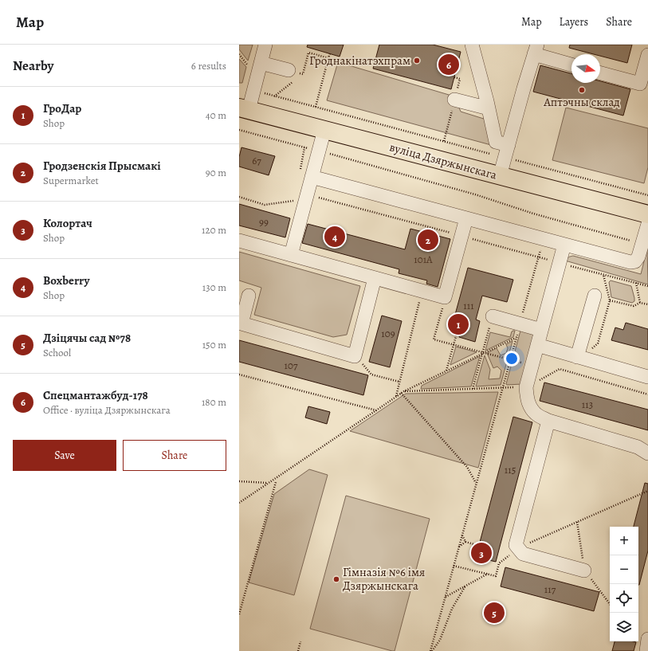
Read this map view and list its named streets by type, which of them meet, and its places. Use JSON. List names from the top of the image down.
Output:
{
  "streets": {
    "main road": ["вуліца Дзяржынскага"]
  },
  "places": ["Гроднакінатэхпрам", "Аптэчны склад", "Гімназія №6 імя Дзяржынскага"],
  "house_numbers": [
    "67",
    "99",
    "101А",
    "111",
    "109",
    "107",
    "113",
    "115",
    "117"
  ],
  "north": "right",
  "page": {
    "header": "Map",
    "nav": ["Map", "Layers", "Share"],
    "heading": ["Nearby", "6 results"],
    "pins": [
      "6",
      "4",
      "2",
      "1",
      "3",
      "5"
    ],
    "list": [
      {
        "mark": "1",
        "name": "ГроДар",
        "note": "Shop",
        "value": "40 m"
      },
      {
        "mark": "2",
        "name": "Гродзенскія Прысмакі",
        "note": "Supermarket",
        "value": "90 m"
      },
      {
        "mark": "3",
        "name": "Колортач",
        "note": "Shop",
        "value": "120 m"
      },
      {
        "mark": "4",
        "name": "Boxberry",
        "note": "Shop",
        "value": "130 m"
      },
      {
        "mark": "5",
        "name": "Дзіцячы сад №78",
        "note": "School",
        "value": "150 m"
      },
      {
        "mark": "6",
        "name": "Спецмантажбуд-178",
        "note": "Office · вуліца Дзяржынскага",
        "value": "180 m"
      }
    ],
    "buttons": ["Save", "Share"],
    "map_buttons": ["+", "−"]
  }
}
